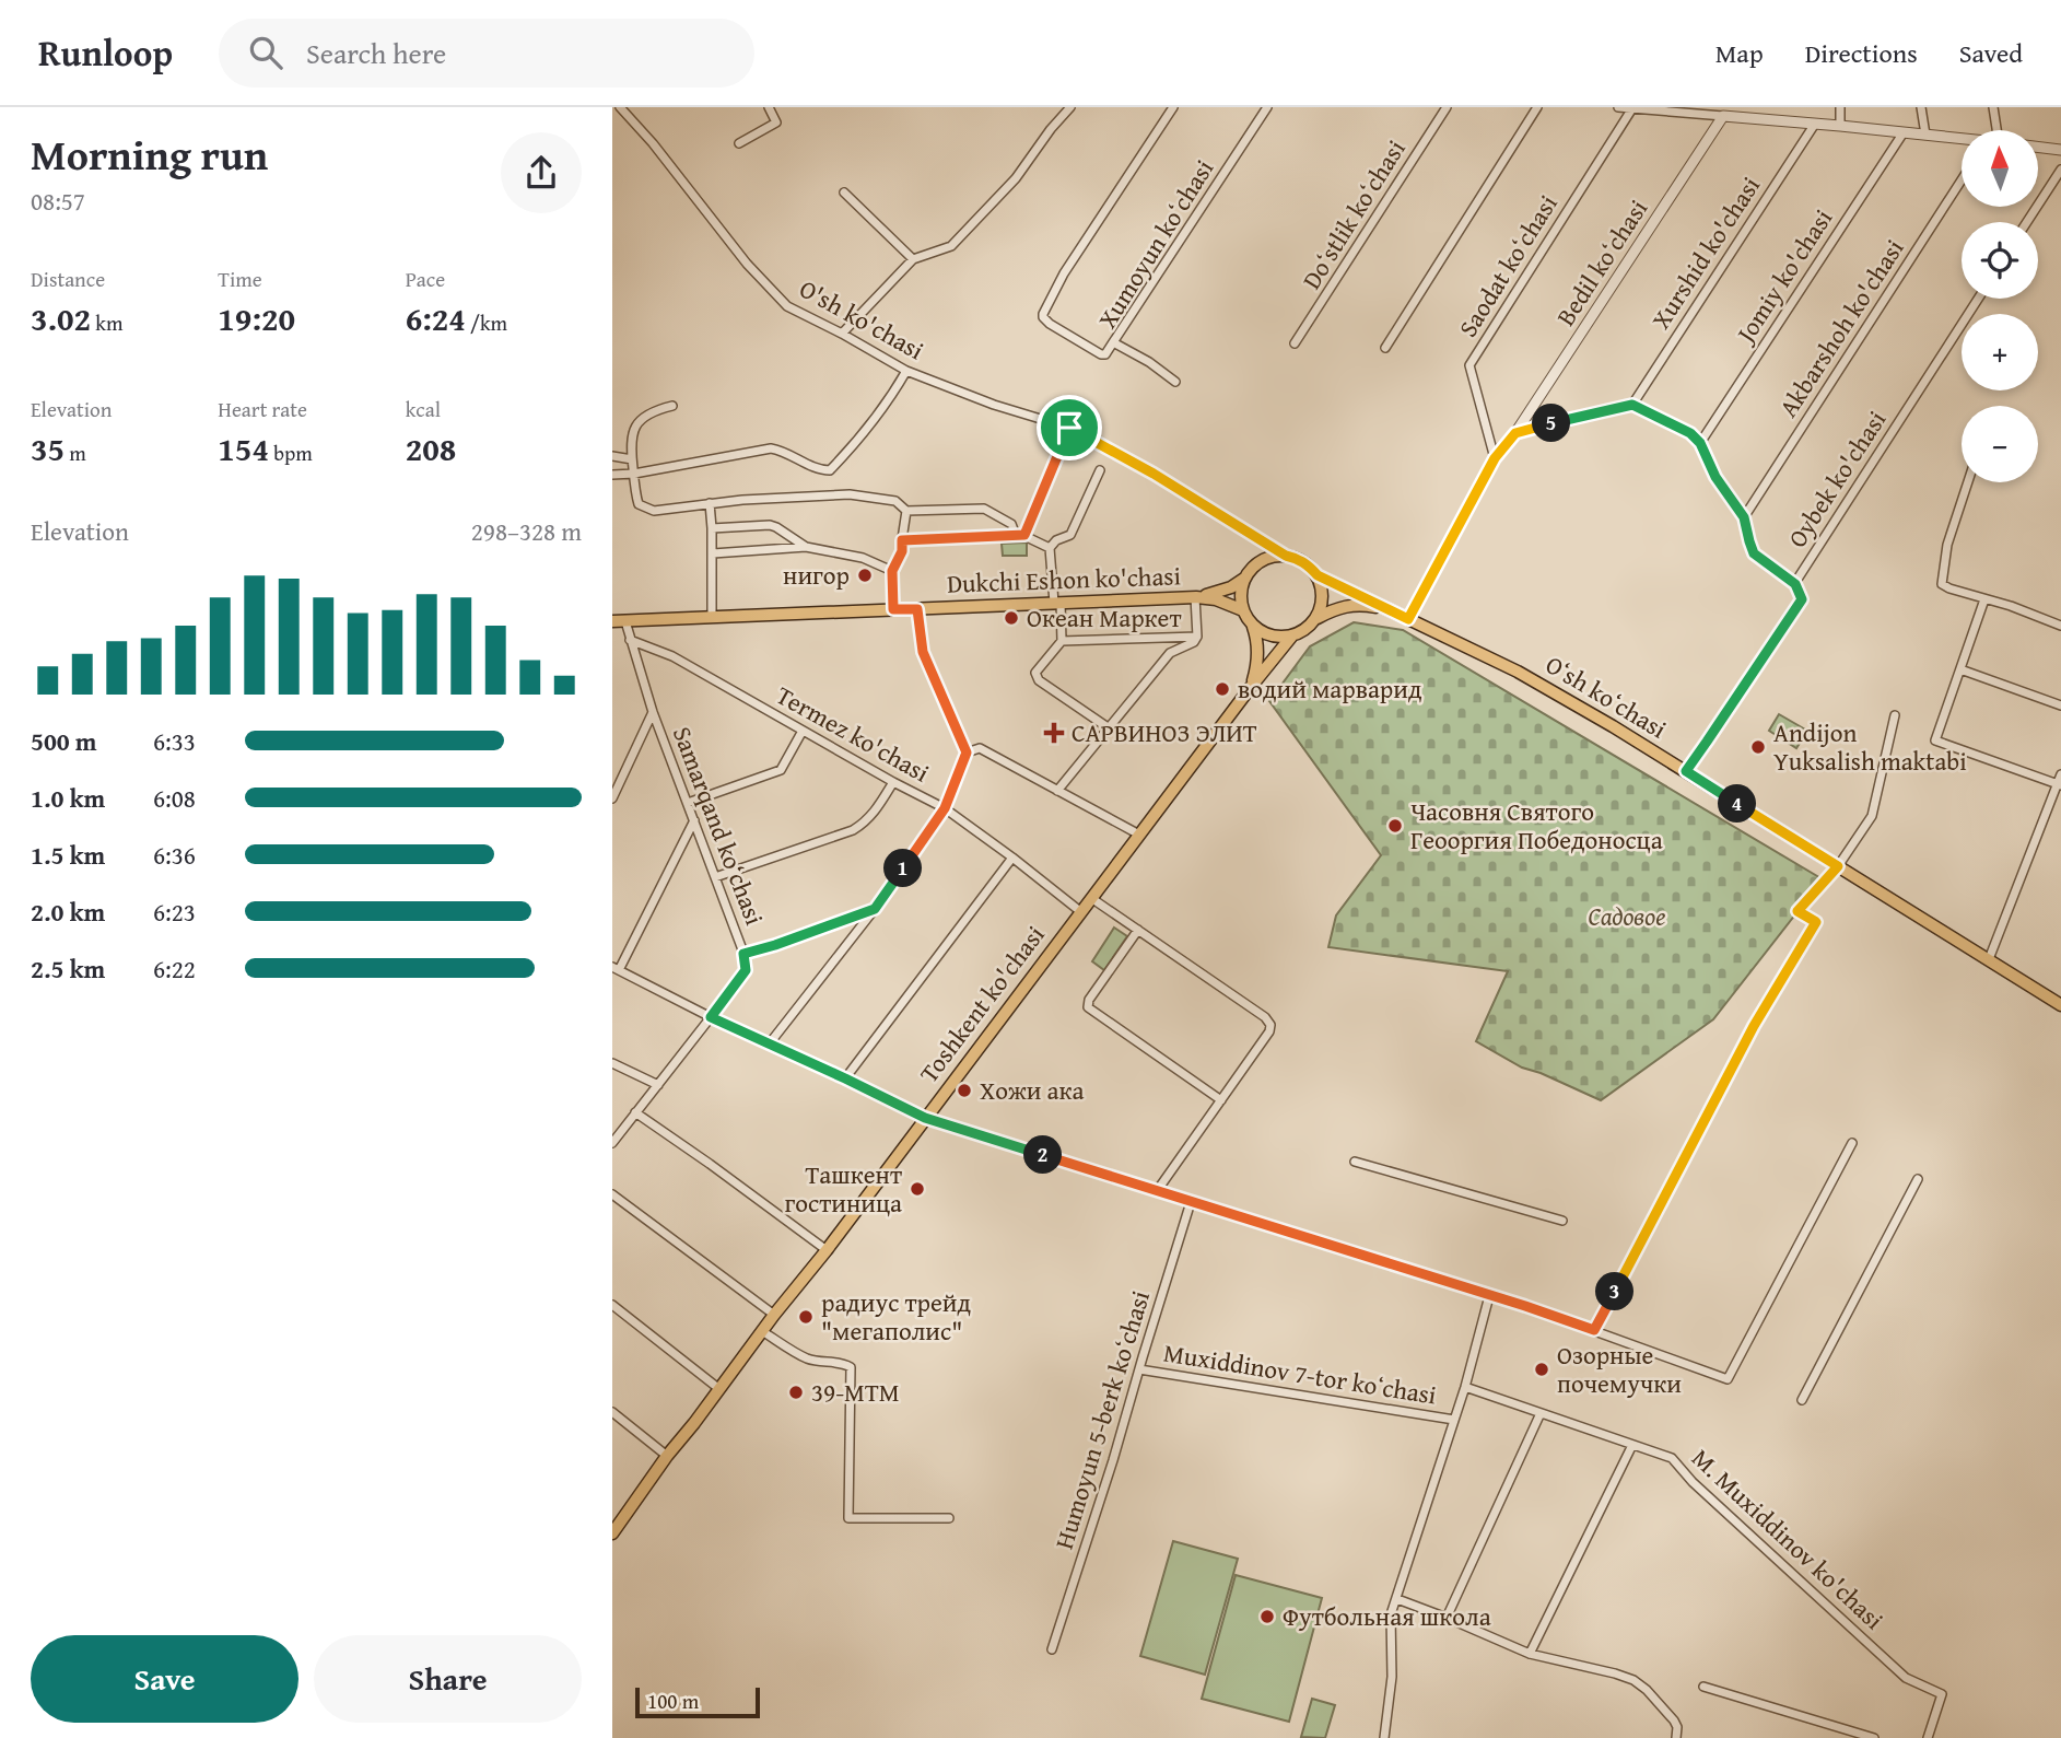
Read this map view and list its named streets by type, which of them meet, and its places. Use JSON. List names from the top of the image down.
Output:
{
  "streets": {
    "main road": ["Dukchi Eshon ko'chasi", "Oʻsh koʻchasi", "Toshkent ko'chasi"],
    "street": [
      "Doʻstlik koʻchasi",
      "Xumoyun koʻchasi",
      "Xurshid ko'chasi",
      "Bedil koʻchasi",
      "Saodat koʻchasi",
      "Jomiy ko'chasi",
      "O'sh ko'chasi",
      "Akbarshoh ko'chasi",
      "Oybek ko'chasi",
      "Termez ko'chasi",
      "Samarqand ko‘chasi",
      "Muxiddinov 7-tor koʻchasi",
      "Humoyun 5-berk koʻchasi",
      "M. Muxiddinov ko'chasi"
    ]
  },
  "crossings": [
    ["Bedil koʻchasi", "Saodat koʻchasi"],
    ["Bedil koʻchasi", "Oʻsh koʻchasi"],
    ["O'sh ko'chasi", "Oʻsh koʻchasi"],
    ["O'sh ko'chasi", "Toshkent ko'chasi"],
    ["Oybek ko'chasi", "Oʻsh koʻchasi"],
    ["Dukchi Eshon ko'chasi", "Samarqand ko‘chasi"],
    ["Oʻsh koʻchasi", "Toshkent ko'chasi"],
    ["Termez ko'chasi", "Samarqand ko‘chasi"],
    ["Termez ko'chasi", "Toshkent ko'chasi"],
    ["Muxiddinov 7-tor koʻchasi", "Humoyun 5-berk koʻchasi"]
  ],
  "parks": ["Садовое"],
  "places": {
    "other": [
      "нигор",
      "Океан Маркет",
      "водий марварид",
      "Andijon Yuksalish maktabi",
      "Часовня Святого Геооргия Победоносца",
      "Хожи ака",
      "Ташкент гостиница",
      "радиус трейд \"мегаполис\"",
      "Озорные почемучки",
      "39-MTM",
      "Футбольная школа"
    ],
    "health": ["САРВИНОЗ ЭЛИТ"]
  },
  "scale_bar": "100 m",
  "north": "top",
  "page": {
    "header": "Runloop",
    "search": "Search here",
    "nav": ["Map", "Directions", "Saved"],
    "heading": ["Morning run", "08:57"],
    "map_buttons": ["+", "−"],
    "stats": [
      ["Distance", "3.02 km"],
      ["Time", "19:20"],
      ["Pace", "6:24 /km"],
      ["Elevation", "35 m"],
      ["Heart rate", "154 bpm"],
      ["kcal", "208"]
    ],
    "pins": [
      "5",
      "4",
      "1",
      "2",
      "3"
    ],
    "chart": ["Elevation", "298–328 m"],
    "list": [
      {
        "name": "500 m",
        "note": "6:33"
      },
      {
        "name": "1.0 km",
        "note": "6:08"
      },
      {
        "name": "1.5 km",
        "note": "6:36"
      },
      {
        "name": "2.0 km",
        "note": "6:23"
      },
      {
        "name": "2.5 km",
        "note": "6:22"
      }
    ],
    "buttons": ["Save", "Share"],
    "scale": "100 m"
  }
}
